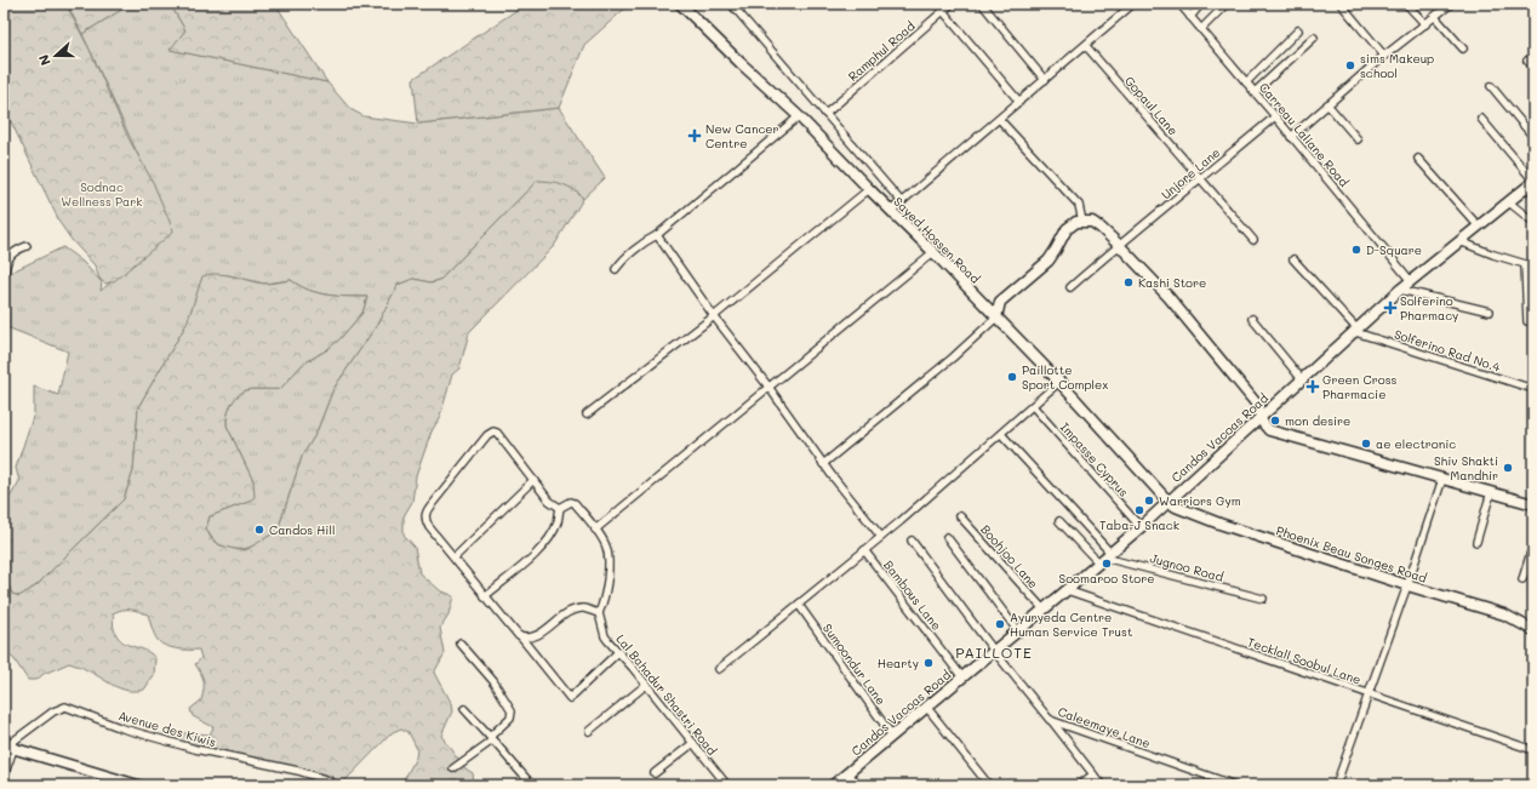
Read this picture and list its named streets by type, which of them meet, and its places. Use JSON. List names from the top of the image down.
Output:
{
  "streets": {
    "main road": ["Sayed Hossen Road", "Candos Vacoas Road", "Phoenix Beau Songes Road"],
    "street": [
      "Ramphul Road",
      "Gopaul Lane",
      "Carreau Laliane Road",
      "Unjore Lane",
      "Solferino Rad No.4",
      "Impasse Cyprus",
      "Boohjoo Lane",
      "Jugnoo Road",
      "Bambous Lane",
      "Tecklall Soobul Lane",
      "Sumoondur Lane",
      "Lal Bahadur Shastri Road",
      "Caleemaye Lane",
      "Avenue des Kiwis"
    ]
  },
  "crossings": [
    ["Gopaul Lane", "Unjore Lane"],
    ["Carreau Laliane Road", "Unjore Lane"],
    ["Carreau Laliane Road", "Candos Vacoas Road"],
    ["Sayed Hossen Road", "Candos Vacoas Road"],
    ["Sayed Hossen Road", "Phoenix Beau Songes Road"],
    ["Solferino Rad No.4", "Candos Vacoas Road"],
    ["Candos Vacoas Road", "Impasse Cyprus"],
    ["Candos Vacoas Road", "Phoenix Beau Songes Road"],
    ["Candos Vacoas Road", "Boohjoo Lane"],
    ["Candos Vacoas Road", "Jugnoo Road"],
    ["Candos Vacoas Road", "Bambous Lane"],
    ["Candos Vacoas Road", "Tecklall Soobul Lane"],
    ["Candos Vacoas Road", "Sumoondur Lane"],
    ["Candos Vacoas Road", "Caleemaye Lane"]
  ],
  "districts": ["PAILLOTE"],
  "parks": ["Sodnac Wellness Park"],
  "places": {
    "other": [
      "sims Makeup school",
      "D-Square",
      "Kashi Store",
      "Paillotte Sport Complex",
      "mon desire",
      "ae electronic",
      "Shiv Shakti Mandhir",
      "Warriors Gym",
      "Taba-J Snack",
      "Candos Hill",
      "Soomaroo Store",
      "Ayuryeda Centre Human Service Trust",
      "Hearty"
    ],
    "health": ["New Cancer Centre", "Solferino Pharmacy", "Green Cross Pharmacie"]
  },
  "north": "left"
}
